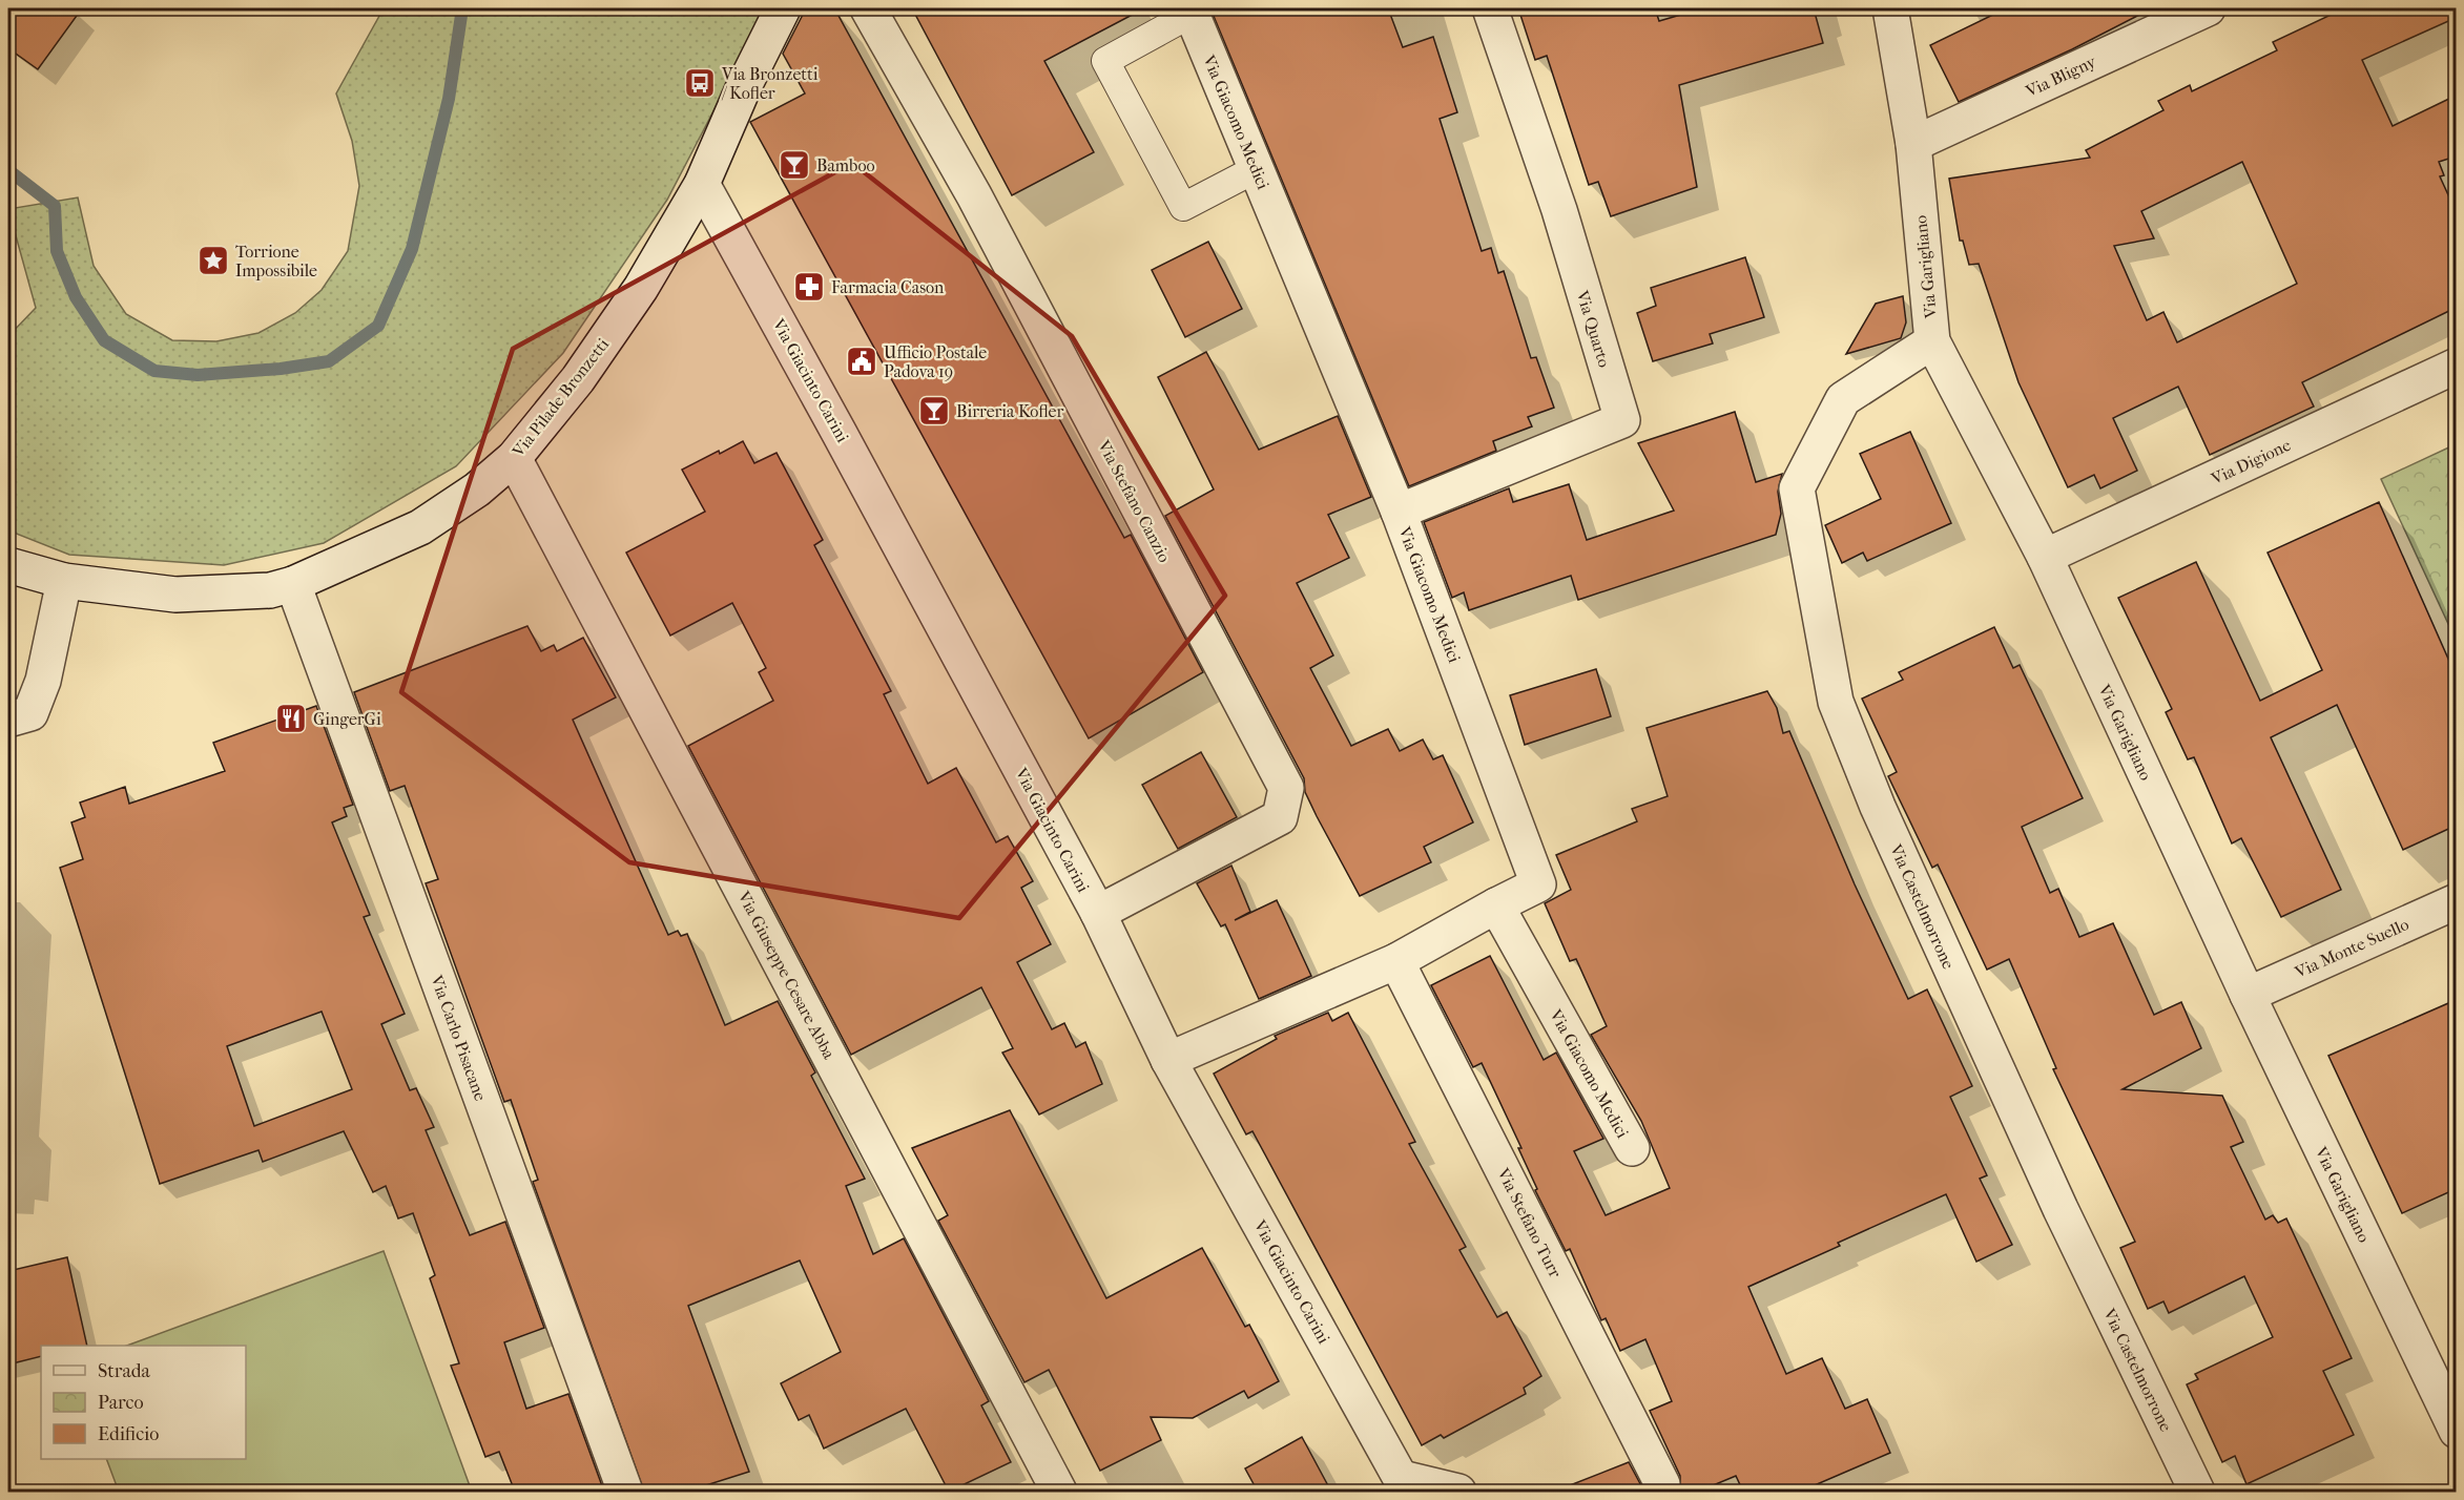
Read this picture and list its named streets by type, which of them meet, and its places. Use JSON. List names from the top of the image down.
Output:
{
  "streets": {
    "street": [
      "Via Bligny",
      "Via Giacomo Medici",
      "Via Garigliano",
      "Via Quarto",
      "Via Giacinto Carini",
      "Via Pilade Bronzetti",
      "Via Digione",
      "Via Stefano Canzio",
      "Via Castelmorrone",
      "Via Monte Suello",
      "Via Giuseppe Cesare Abba",
      "Via Carlo Pisacane",
      "Via Stefano Turr"
    ]
  },
  "crossings": [
    ["Via Bligny", "Via Garigliano"],
    ["Via Giacomo Medici", "Via Quarto"],
    ["Via Garigliano", "Via Digione"],
    ["Via Garigliano", "Via Castelmorrone"],
    ["Via Garigliano", "Via Monte Suello"],
    ["Via Giacinto Carini", "Via Pilade Bronzetti"],
    ["Via Giacinto Carini", "Via Stefano Canzio"],
    ["Via Pilade Bronzetti", "Via Giuseppe Cesare Abba"],
    ["Via Pilade Bronzetti", "Via Carlo Pisacane"]
  ],
  "places": {
    "bus stop": ["Via Bronzetti / Kofler"],
    "bar": ["Bamboo", "Birreria Kofler"],
    "place": ["Torrione Impossibile"],
    "pharmacy": ["Farmacia Cason"],
    "public building": ["Ufficio Postale Padova 19"],
    "restaurant": ["GingerGi"]
  },
  "legend": ["Strada", "Parco", "Edificio"]
}
